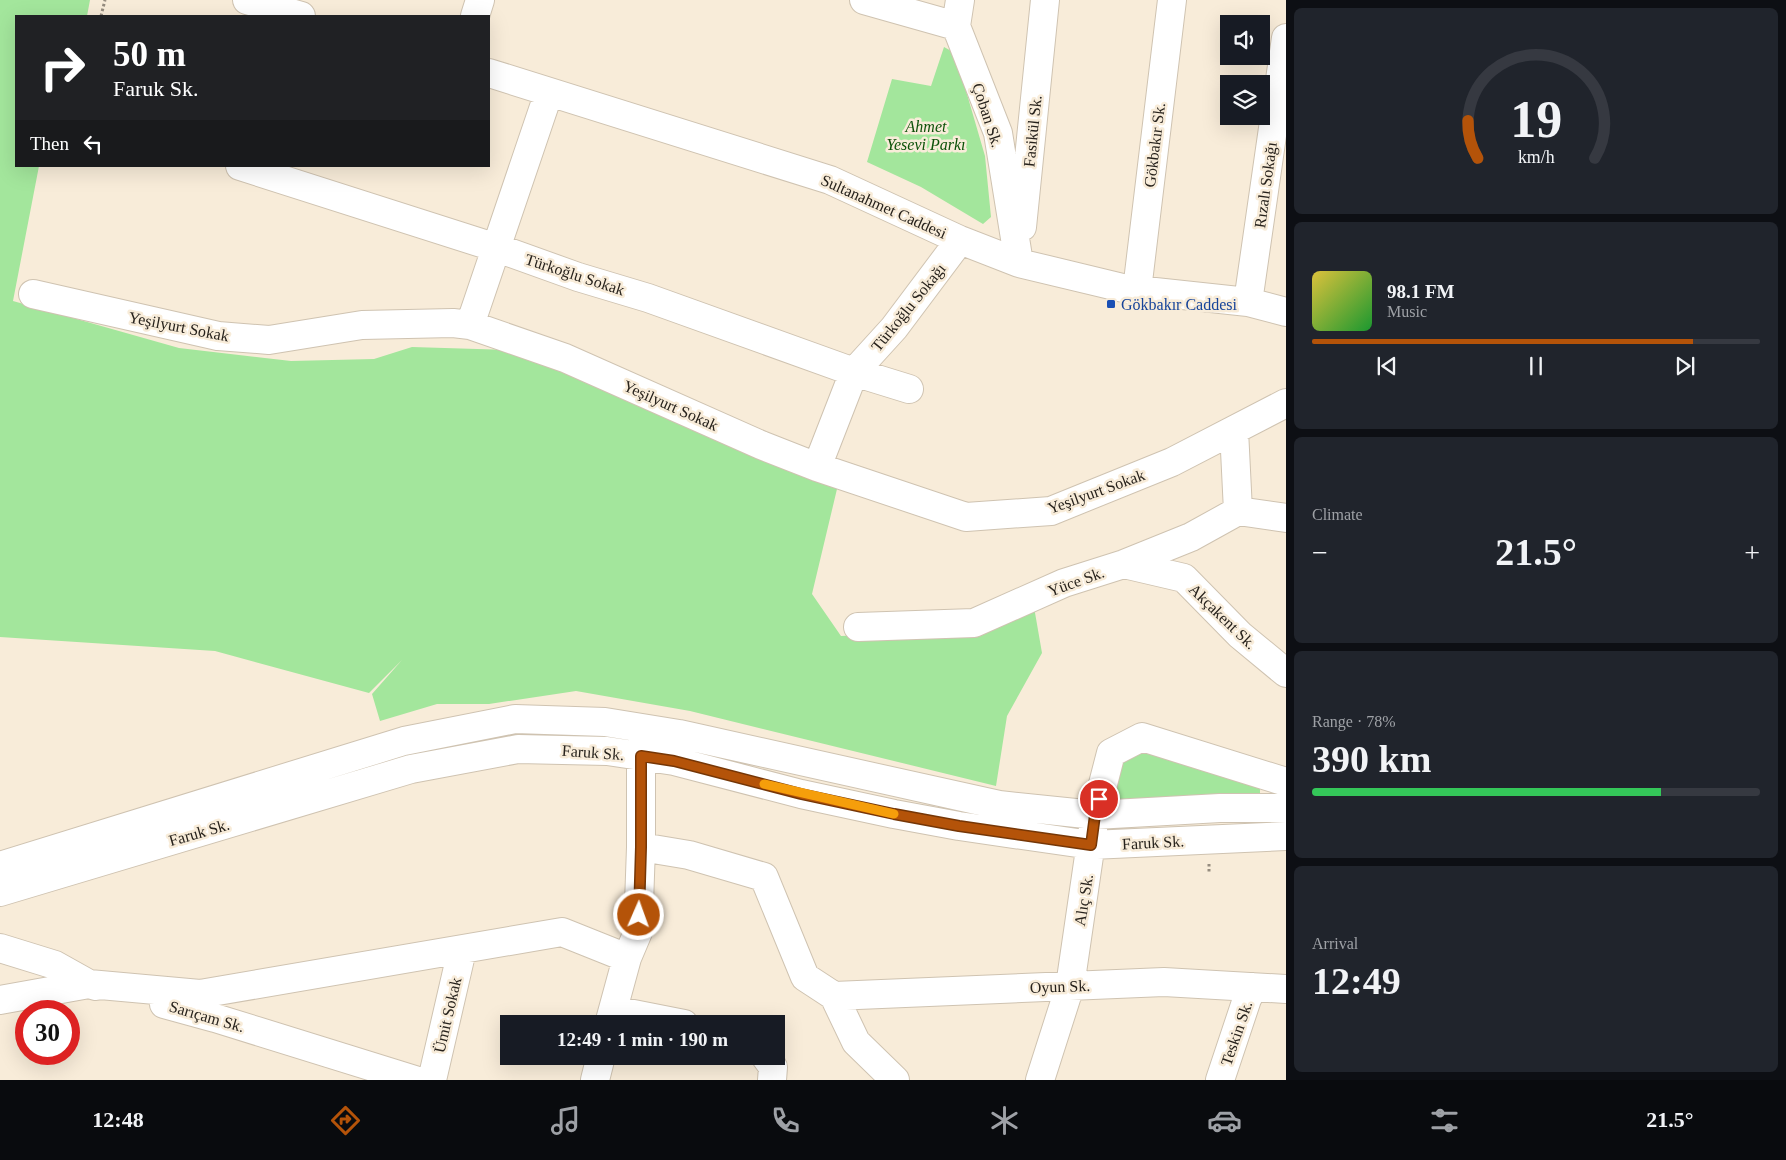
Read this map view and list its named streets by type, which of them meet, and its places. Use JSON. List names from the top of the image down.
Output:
{
  "streets": {
    "street": [
      "Çoban Sk.",
      "Fasikül Sk.",
      "Gökbakır Sk.",
      "Rızalı Sokağı",
      "Sultanahmet Caddesi",
      "Türkoğlu Sokak",
      "Türkoğlu Sokağı",
      "Yeşilyurt Sokak",
      "Yüce Sk.",
      "Akçakent Sk.",
      "Faruk Sk.",
      "Alıç Sk.",
      "Oyun Sk.",
      "Ümit Sokak",
      "Sarıçam Sk.",
      "Teskin Sk."
    ]
  },
  "crossings": [
    ["Çoban Sk.", "Fasikül Sk."],
    ["Çoban Sk.", "Sultanahmet Caddesi"],
    ["Fasikül Sk.", "Sultanahmet Caddesi"],
    ["Gökbakır Sk.", "Sultanahmet Caddesi"],
    ["Rızalı Sokağı", "Sultanahmet Caddesi"],
    ["Sultanahmet Caddesi", "Türkoğlu Sokağı"],
    ["Türkoğlu Sokak", "Türkoğlu Sokağı"],
    ["Yüce Sk.", "Akçakent Sk."],
    ["Faruk Sk.", "Alıç Sk."],
    ["Alıç Sk.", "Oyun Sk."],
    ["Oyun Sk.", "Teskin Sk."]
  ],
  "parks": ["Ahmet Yesevi Parkı"],
  "places": {
    "transit": ["Gökbakır Caddesi"]
  },
  "page": {
    "turn": ["50 m", "Faruk Sk."],
    "then": "Then",
    "song": ["98.1 FM", "Music"],
    "tile": [
      "Climate",
      ["Range · 78%", "390 km"],
      ["Arrival", "12:49"]
    ],
    "heat": ["−", "21.5°", "+"],
    "limit": "30",
    "trip": "12:49 · 1 min · 190 m",
    "tabs": ["12:48", "21.5°"],
    "gauge": ["19", "km/h"]
  }
}
